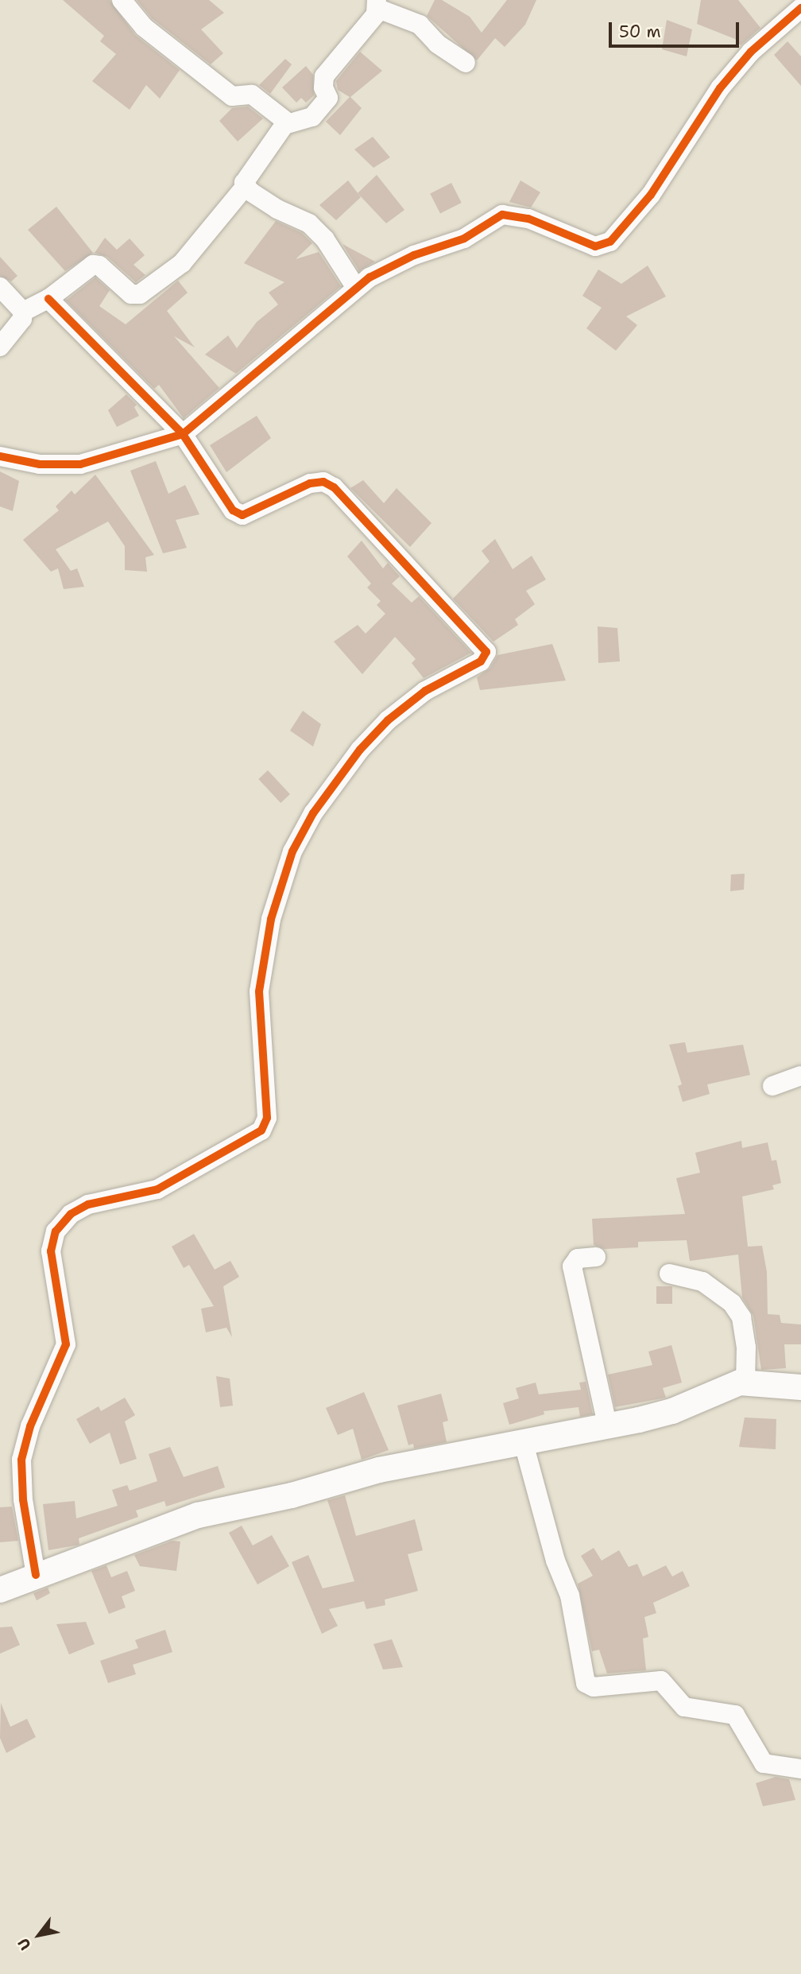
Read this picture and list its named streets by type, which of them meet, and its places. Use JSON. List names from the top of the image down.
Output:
{
  "scale_bar": "50 m",
  "north": "bottom left"
}
